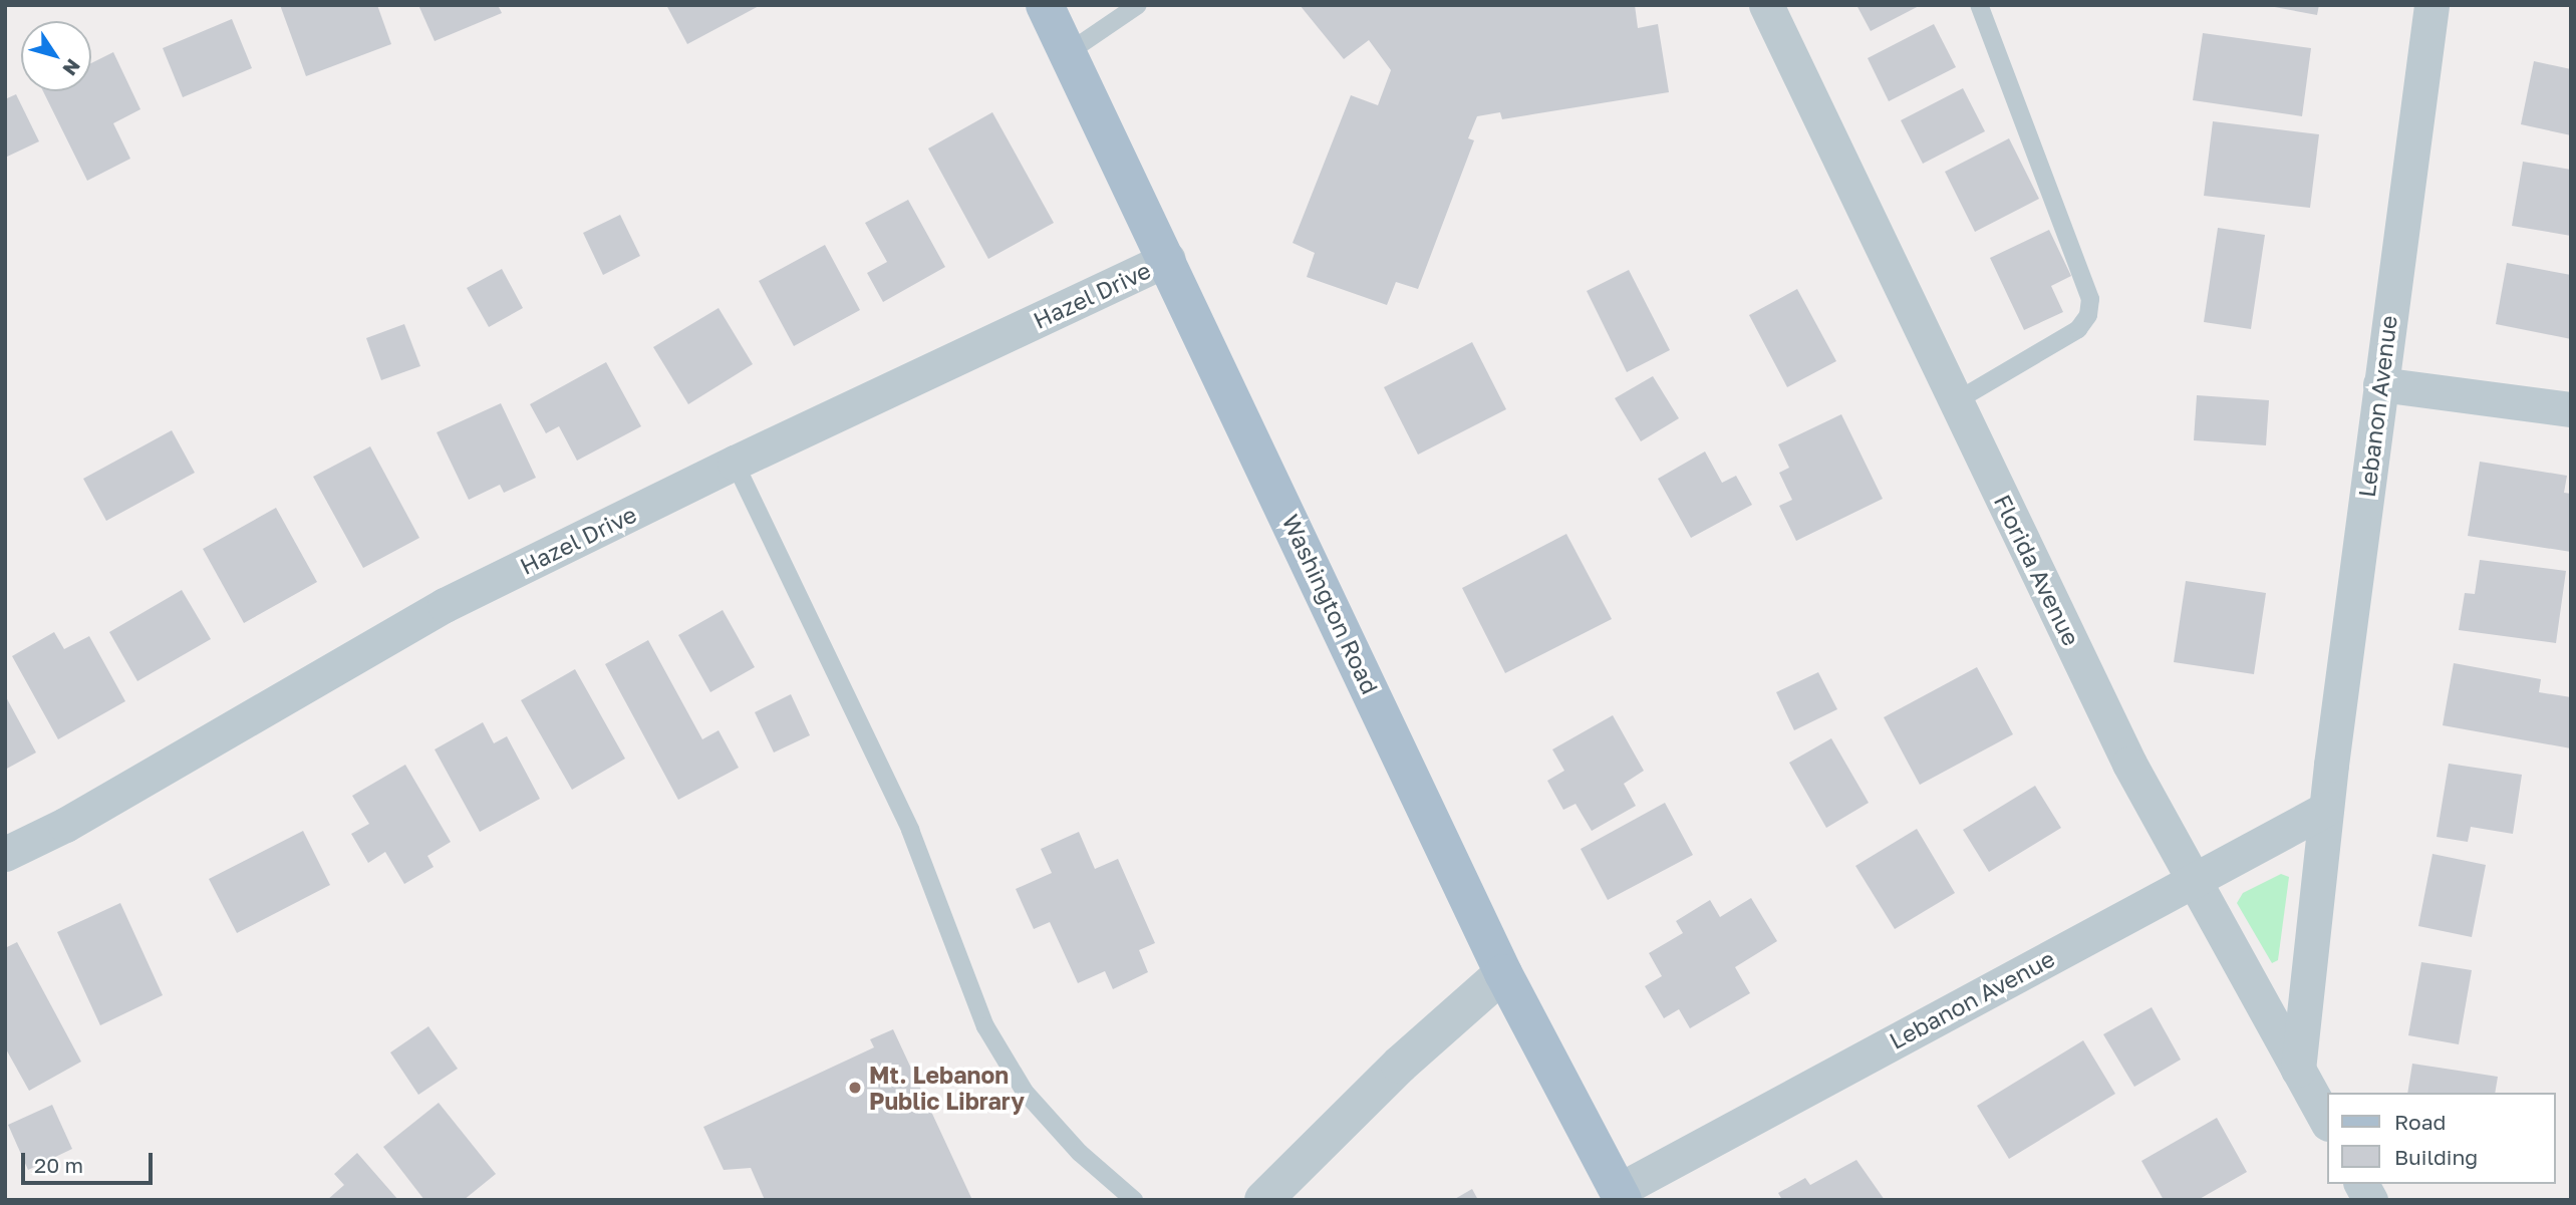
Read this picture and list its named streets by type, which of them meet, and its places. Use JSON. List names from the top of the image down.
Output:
{
  "streets": {
    "main road": ["Washington Road"],
    "street": ["Hazel Drive", "Lebanon Avenue", "Florida Avenue"]
  },
  "crossings": [
    ["Hazel Drive", "Washington Road"],
    ["Lebanon Avenue", "Florida Avenue"],
    ["Lebanon Avenue", "Washington Road"]
  ],
  "places": ["Mt. Lebanon Public Library"],
  "legend": ["Road", "Building"],
  "scale_bar": "20 m",
  "north": "bottom right"
}
